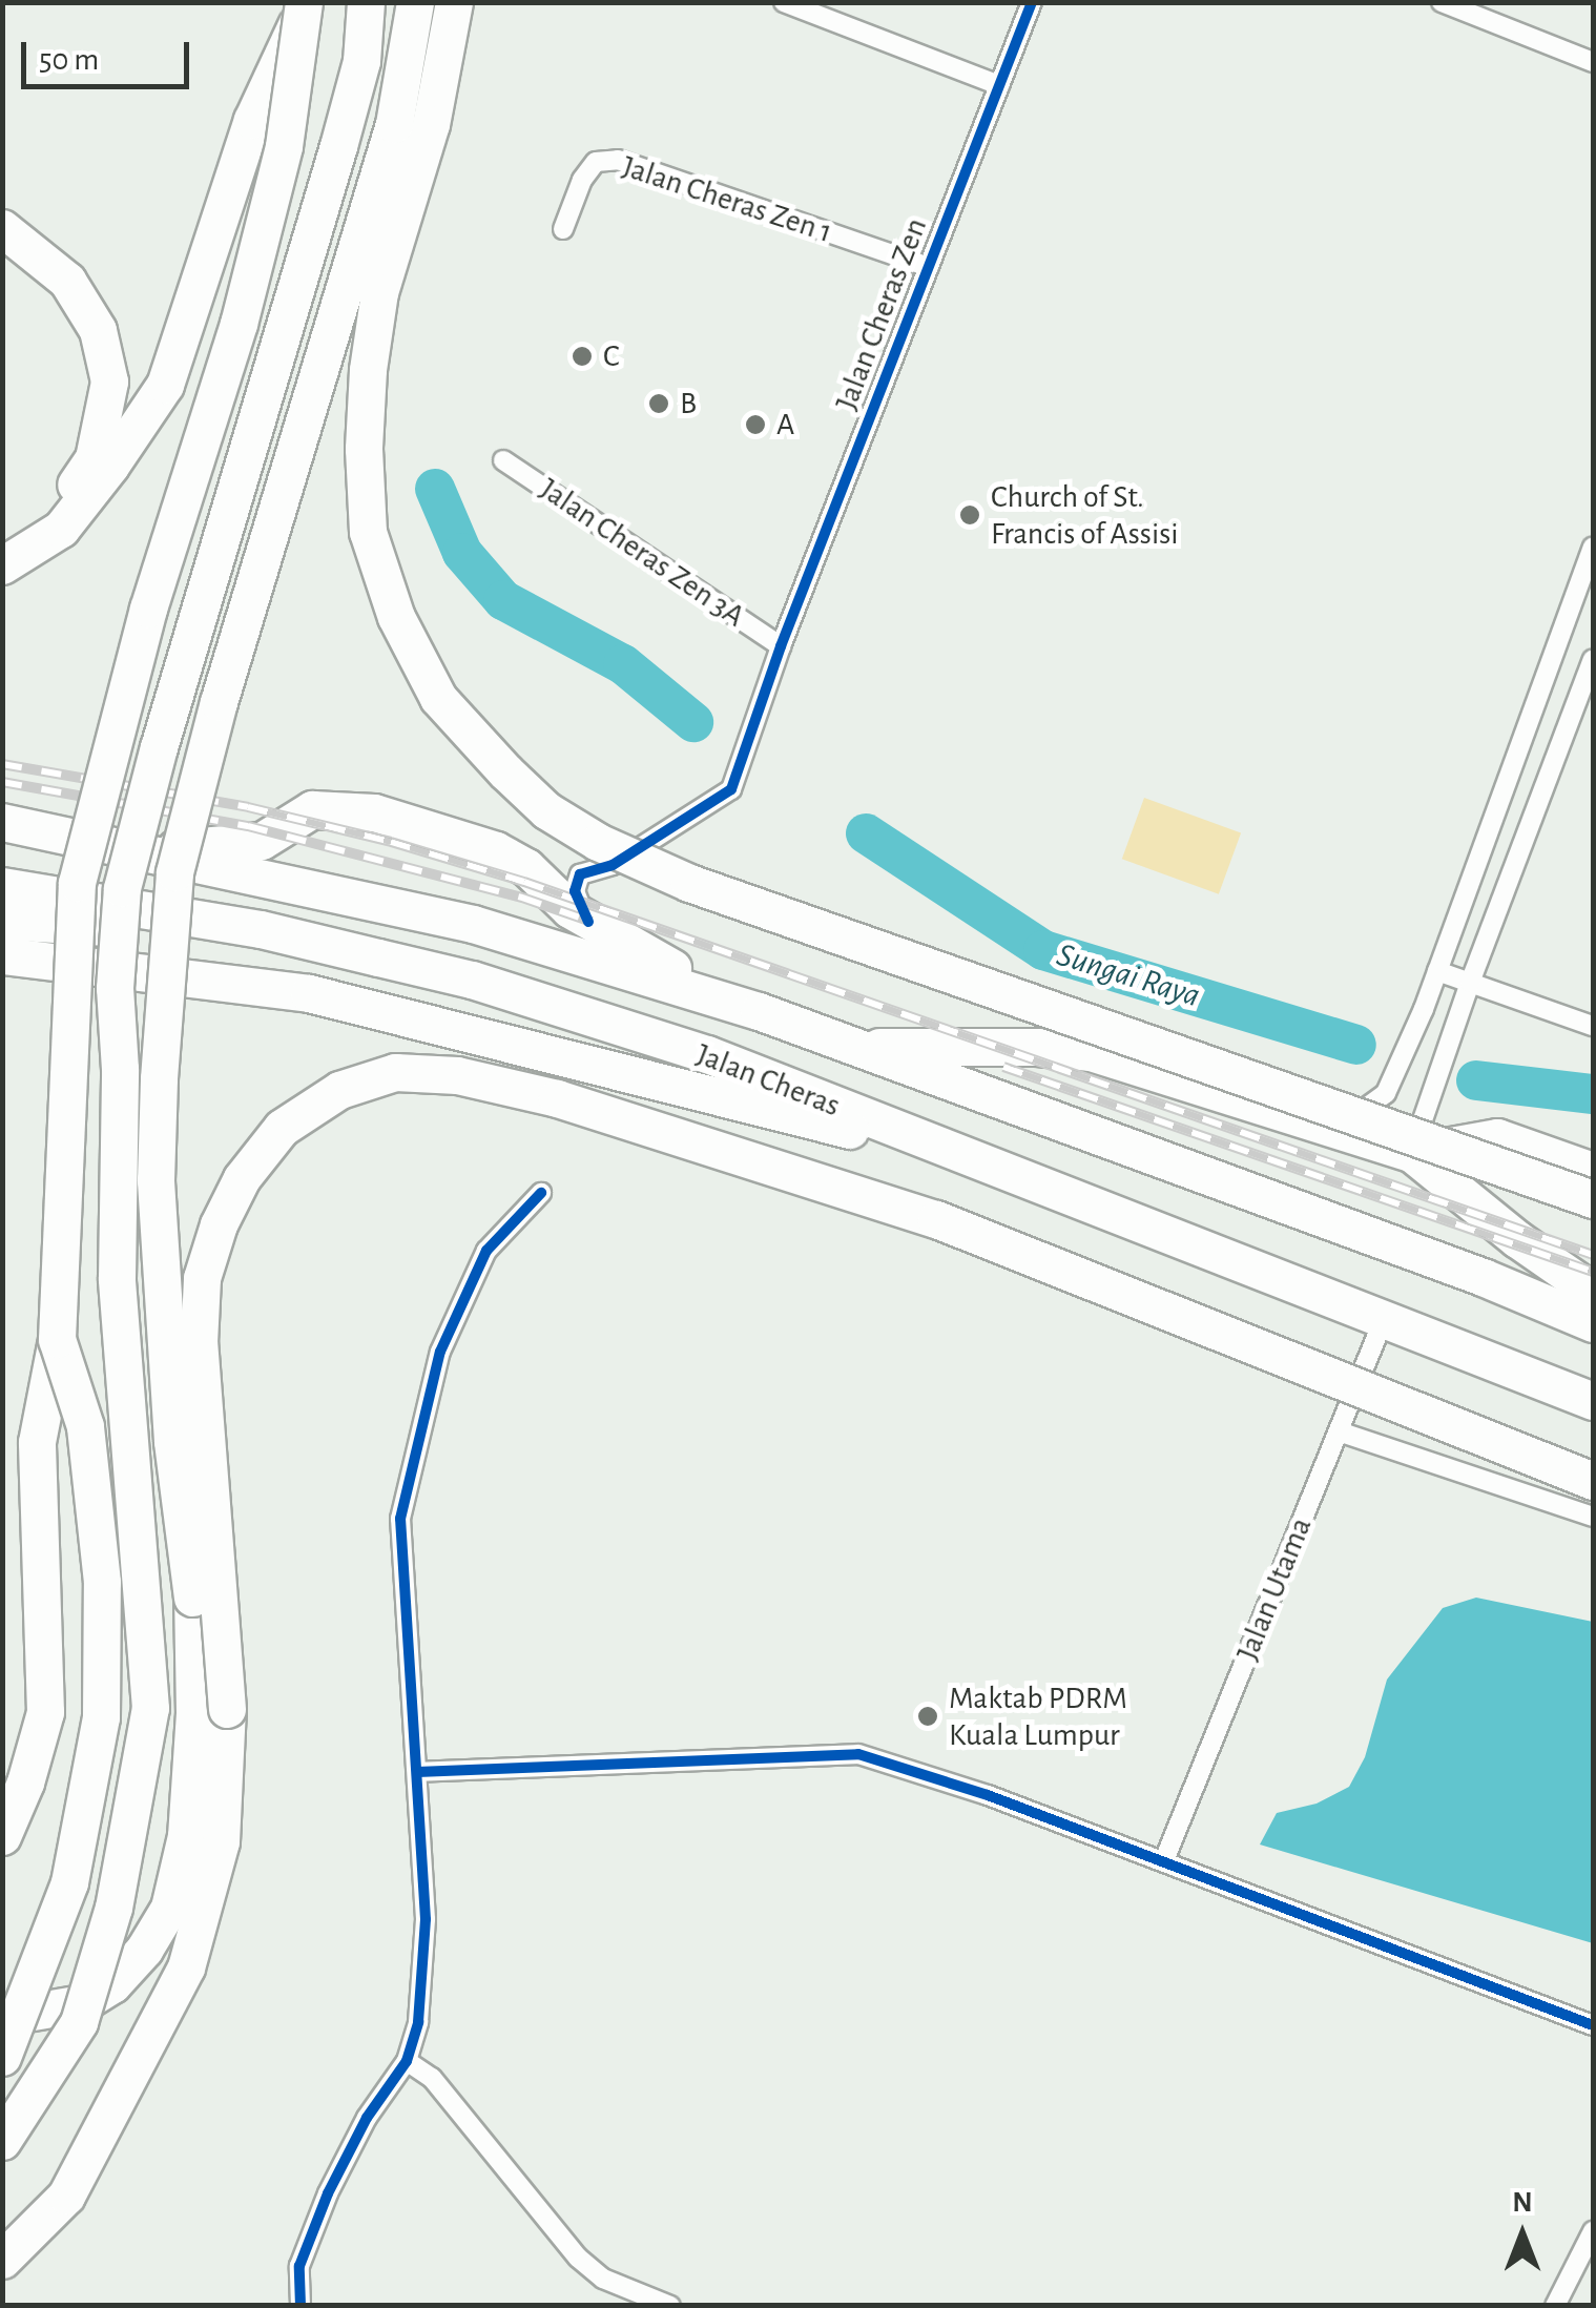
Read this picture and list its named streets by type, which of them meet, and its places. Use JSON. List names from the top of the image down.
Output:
{
  "streets": {
    "highway": ["Jalan Cheras"],
    "street": [
      "Jalan Cheras Zen 1",
      "Jalan Cheras Zen",
      "Jalan Cheras Zen 3A",
      "Jalan Utama"
    ]
  },
  "crossings": [
    ["Jalan Cheras Zen 1", "Jalan Cheras Zen"],
    ["Jalan Cheras Zen", "Jalan Cheras Zen 3A"],
    ["Jalan Cheras", "Jalan Utama"]
  ],
  "water": ["Sungai Raya"],
  "places": [
    "C",
    "B",
    "A",
    "Church of St. Francis of Assisi",
    "Maktab PDRM Kuala Lumpur"
  ],
  "scale_bar": "50 m",
  "north": "top"
}
